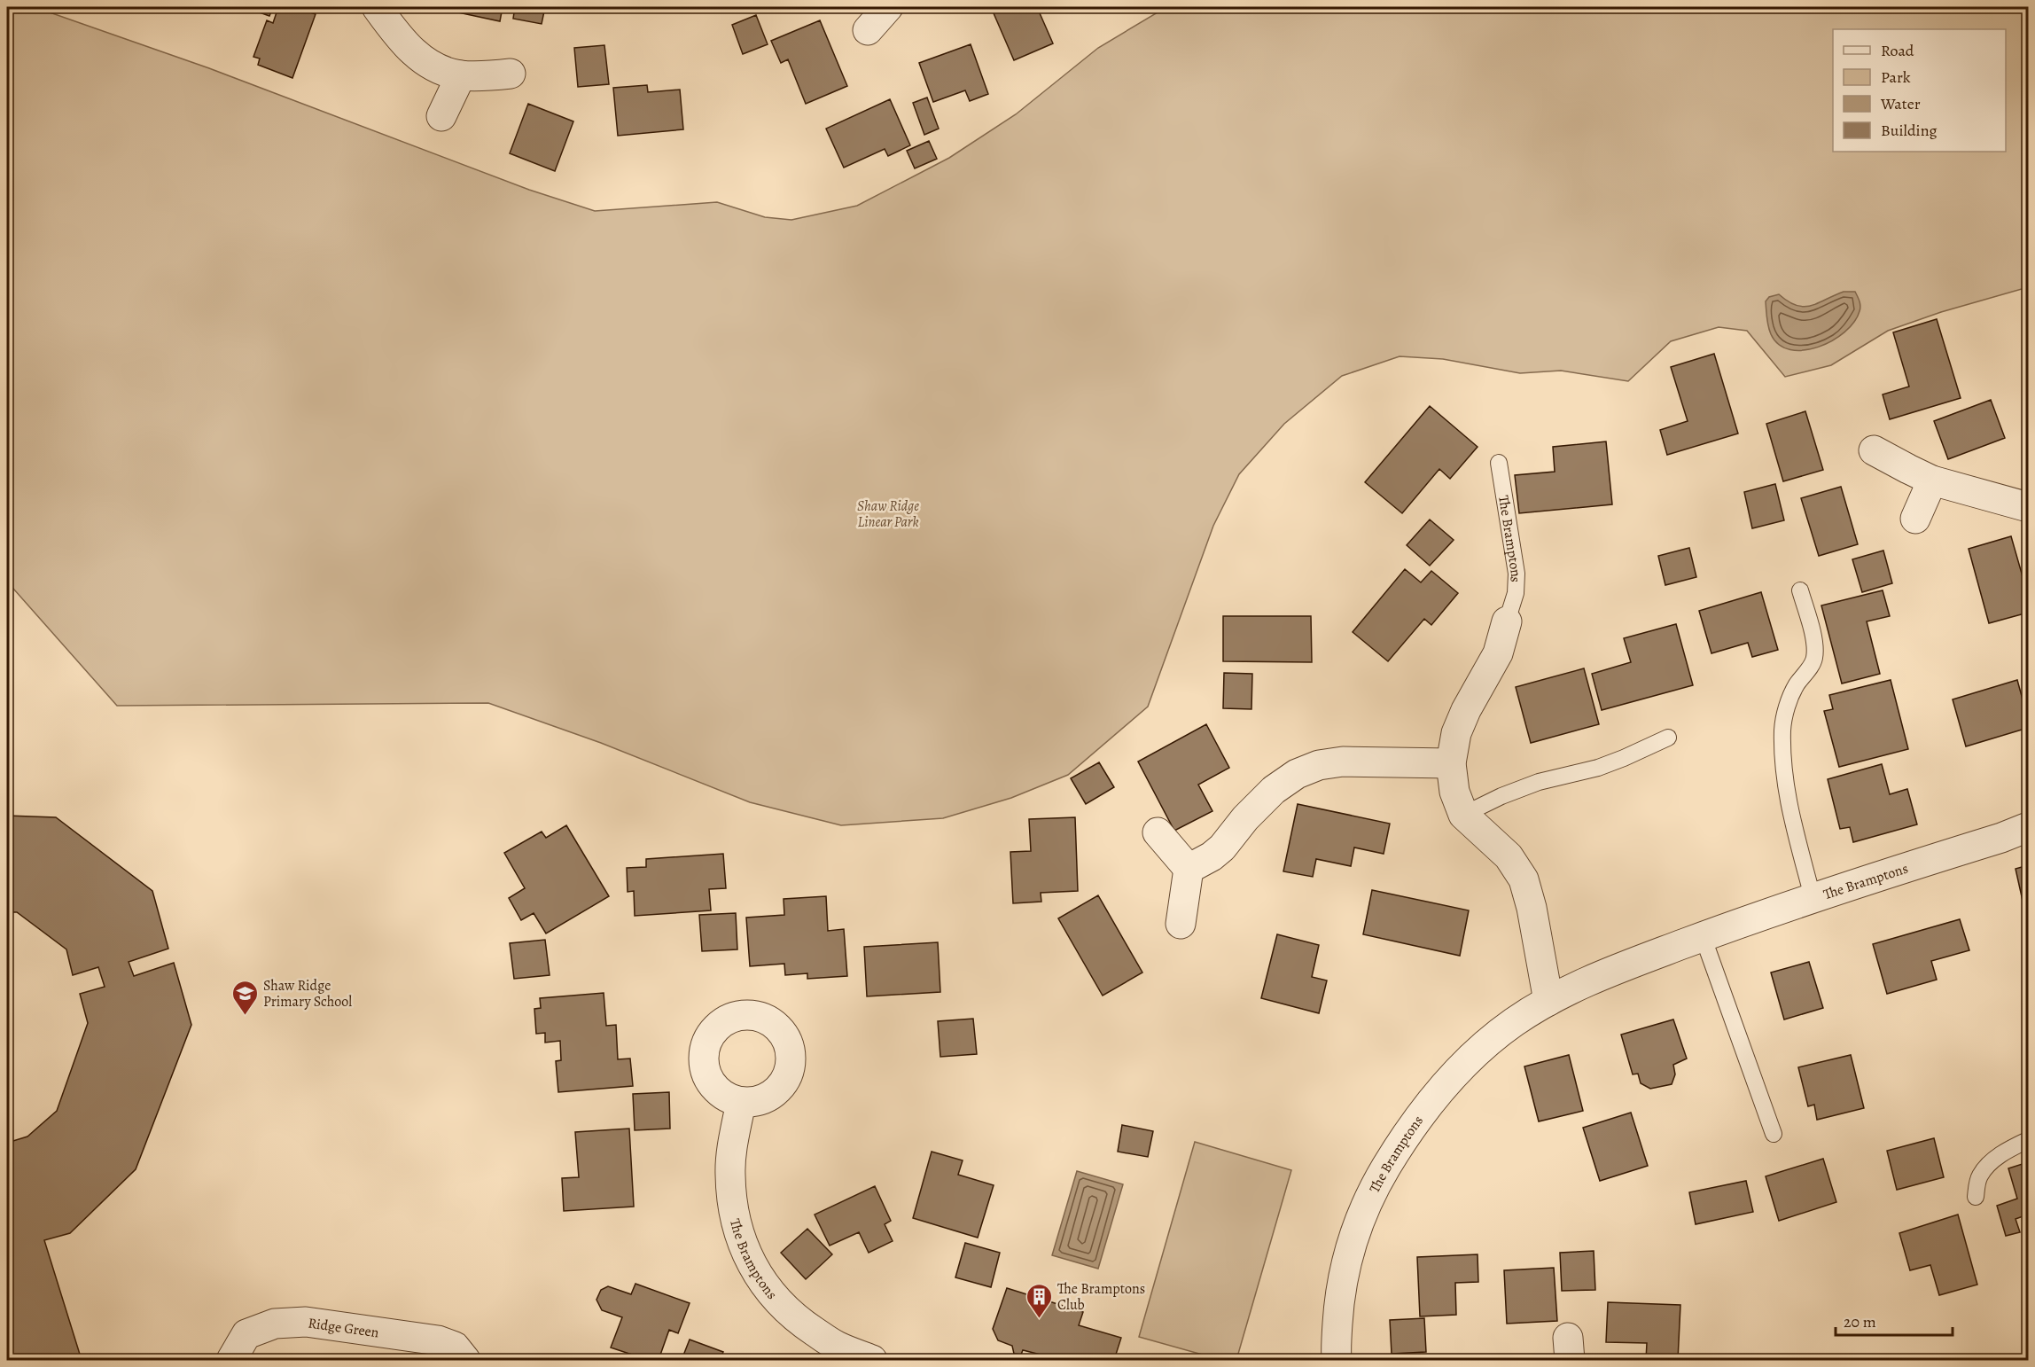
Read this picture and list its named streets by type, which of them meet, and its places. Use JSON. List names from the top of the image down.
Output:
{
  "streets": {
    "street": ["The Bramptons", "Ridge Green"]
  },
  "parks": ["Shaw Ridge Linear Park"],
  "places": {
    "school or university": ["Shaw Ridge Primary School"],
    "building": ["The Bramptons Club"]
  },
  "legend": [
    "Road",
    "Park",
    "Water",
    "Building"
  ],
  "scale_bar": "20 m"
}
